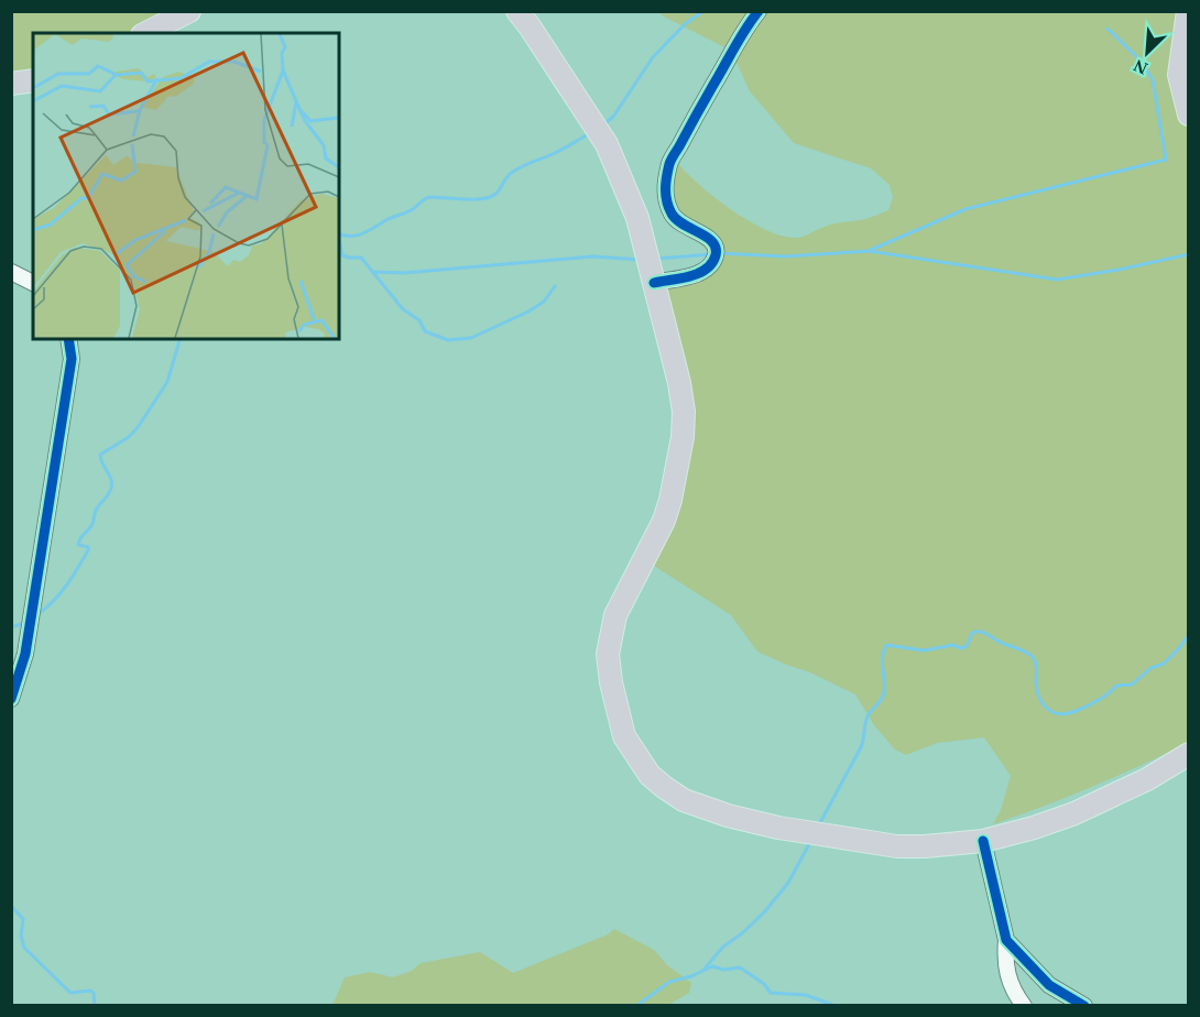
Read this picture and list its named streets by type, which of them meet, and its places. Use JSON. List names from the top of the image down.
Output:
{
  "north": "bottom left"
}
